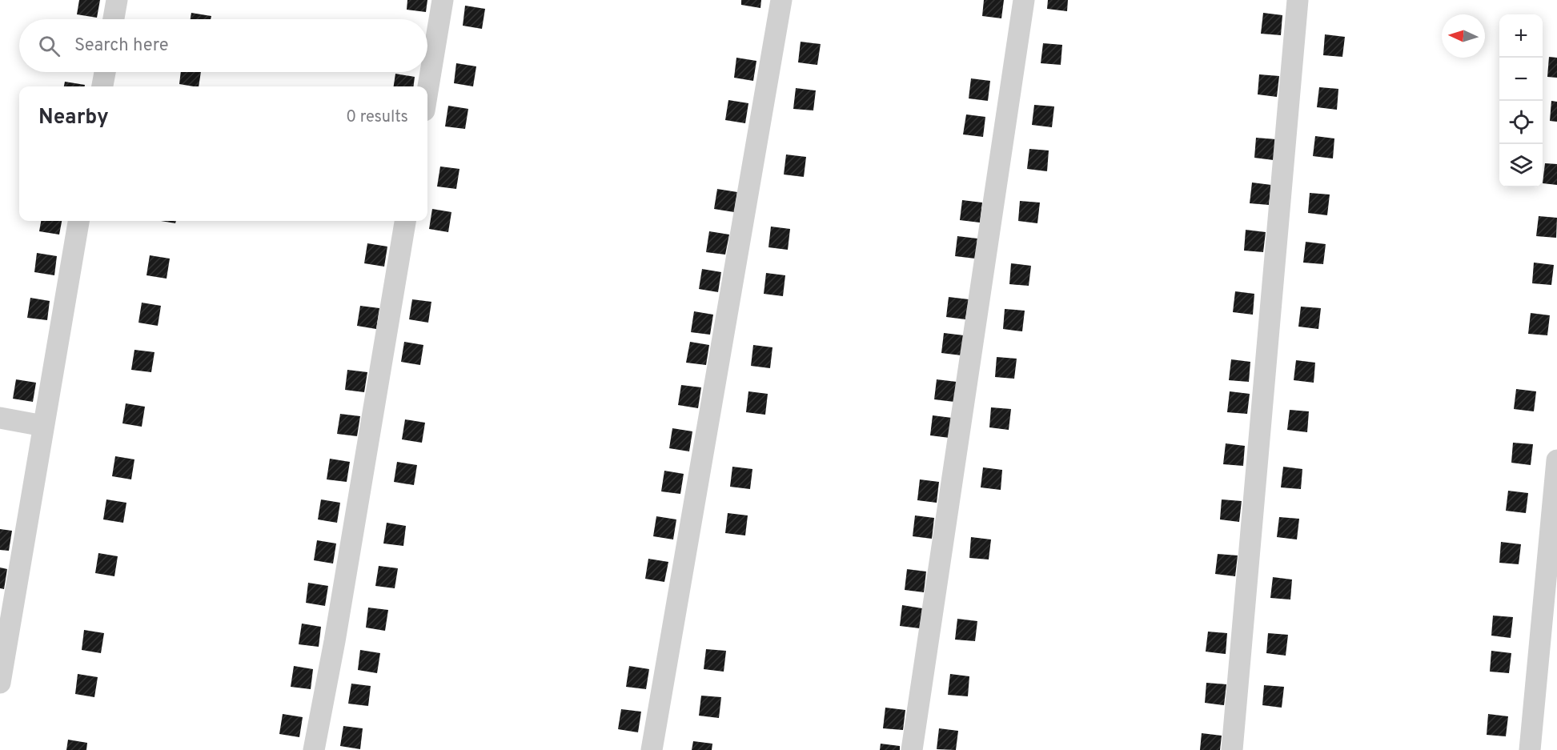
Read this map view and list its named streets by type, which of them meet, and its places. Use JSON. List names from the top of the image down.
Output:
{
  "north": "left",
  "page": {
    "map_buttons": ["+", "−"],
    "search": "Search here",
    "heading": ["Nearby", "0 results"]
  }
}
